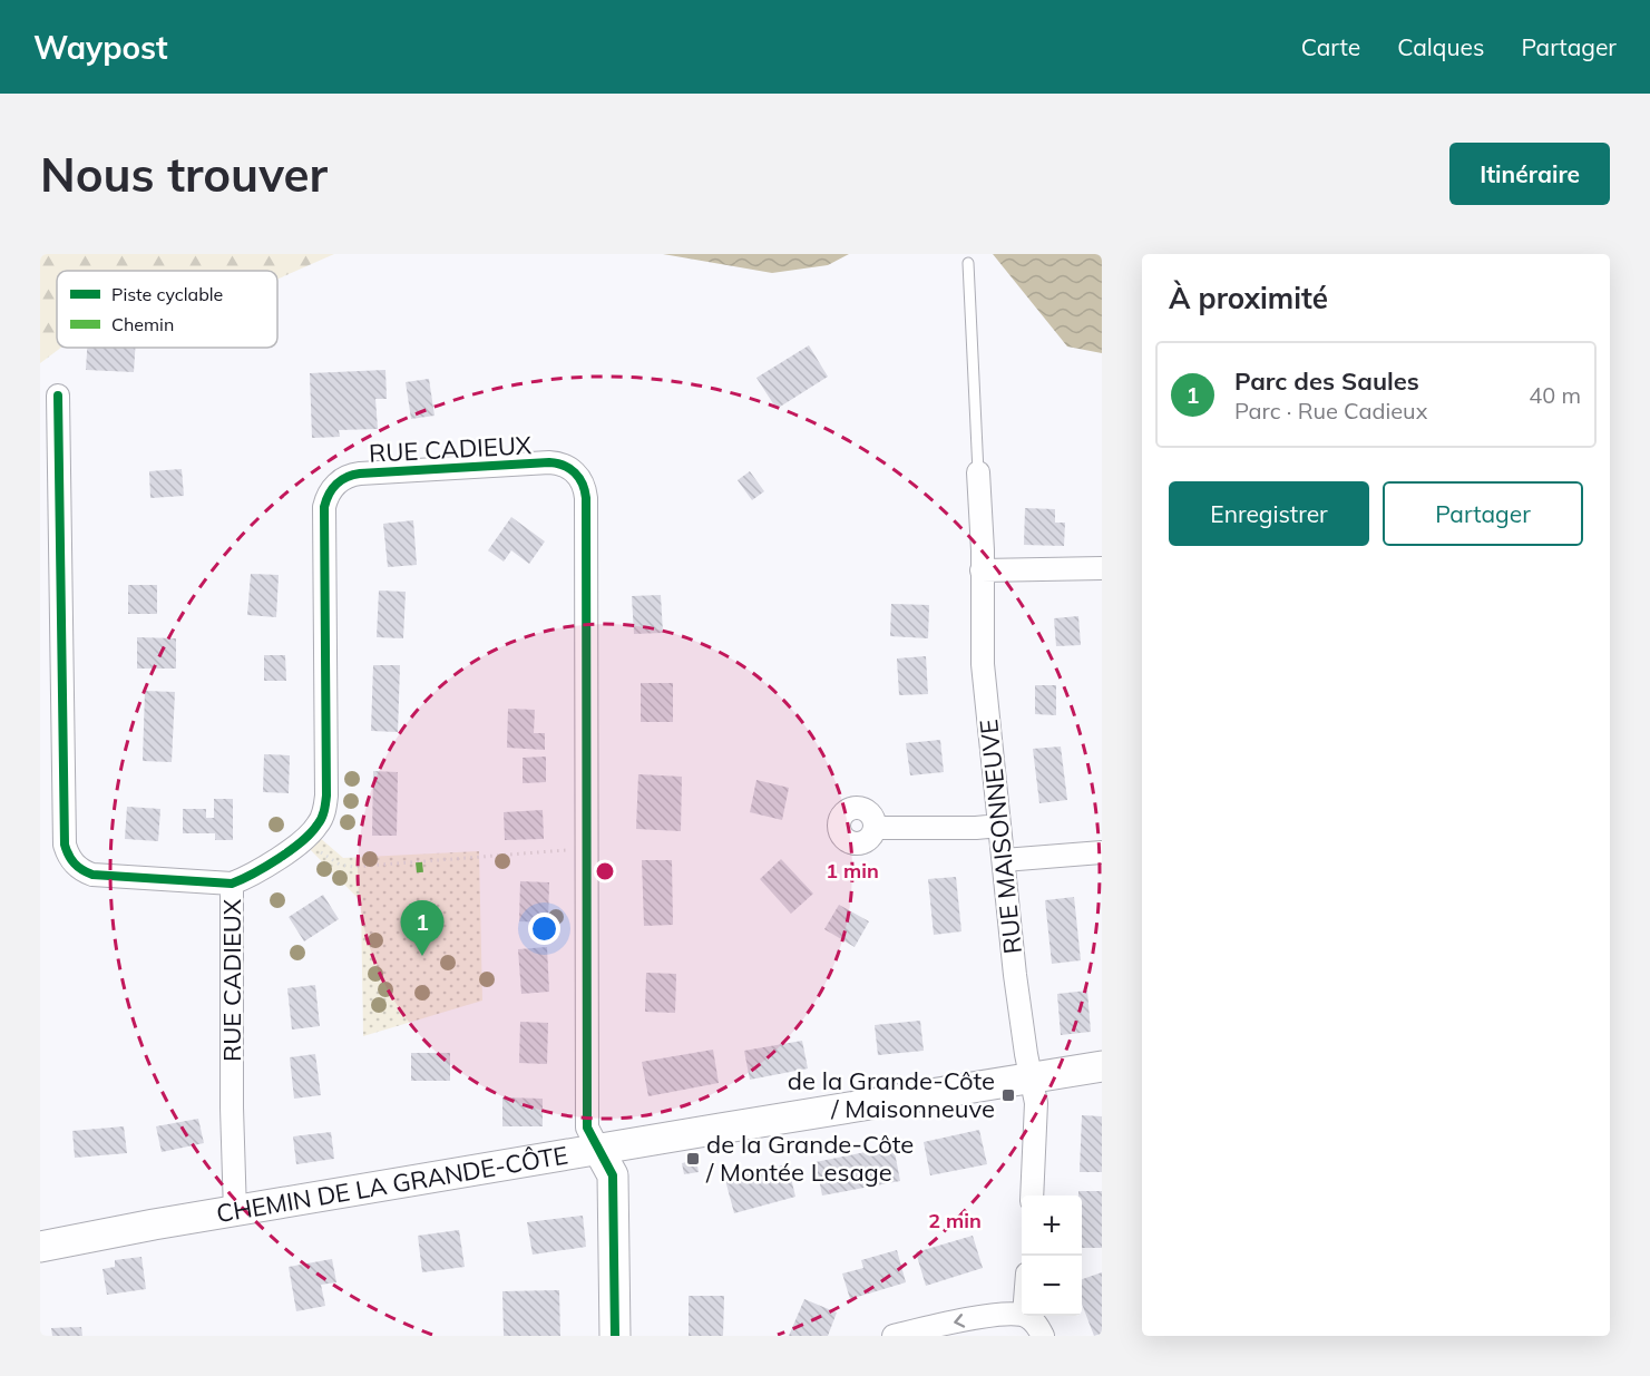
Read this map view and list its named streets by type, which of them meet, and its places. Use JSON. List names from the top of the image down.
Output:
{
  "streets": {
    "main road": ["CHEMIN DE LA GRANDE-CÔTE"],
    "street": ["RUE CADIEUX", "RUE MAISONNEUVE"]
  },
  "crossings": [
    ["RUE CADIEUX", "CHEMIN DE LA GRANDE-CÔTE"],
    ["RUE MAISONNEUVE", "CHEMIN DE LA GRANDE-CÔTE"]
  ],
  "places": {
    "transit": ["de la Grande-Côte / Maisonneuve", "de la Grande-Côte / Montée Lesage"]
  },
  "legend": ["Piste cyclable", "Chemin"],
  "page": {
    "header": "Waypost",
    "nav": ["Carte", "Calques", "Partager"],
    "buttons": [
      "Itinéraire",
      ["Enregistrer", "Partager"]
    ],
    "title": "Nous trouver",
    "heading": "À proximité",
    "list": [
      {
        "mark": "1",
        "name": "Parc des Saules",
        "note": "Parc · Rue Cadieux",
        "value": "40 m"
      }
    ],
    "pins": "1",
    "map_buttons": ["+", "−"]
  },
  "rings": ["1 min", "2 min"]
}
